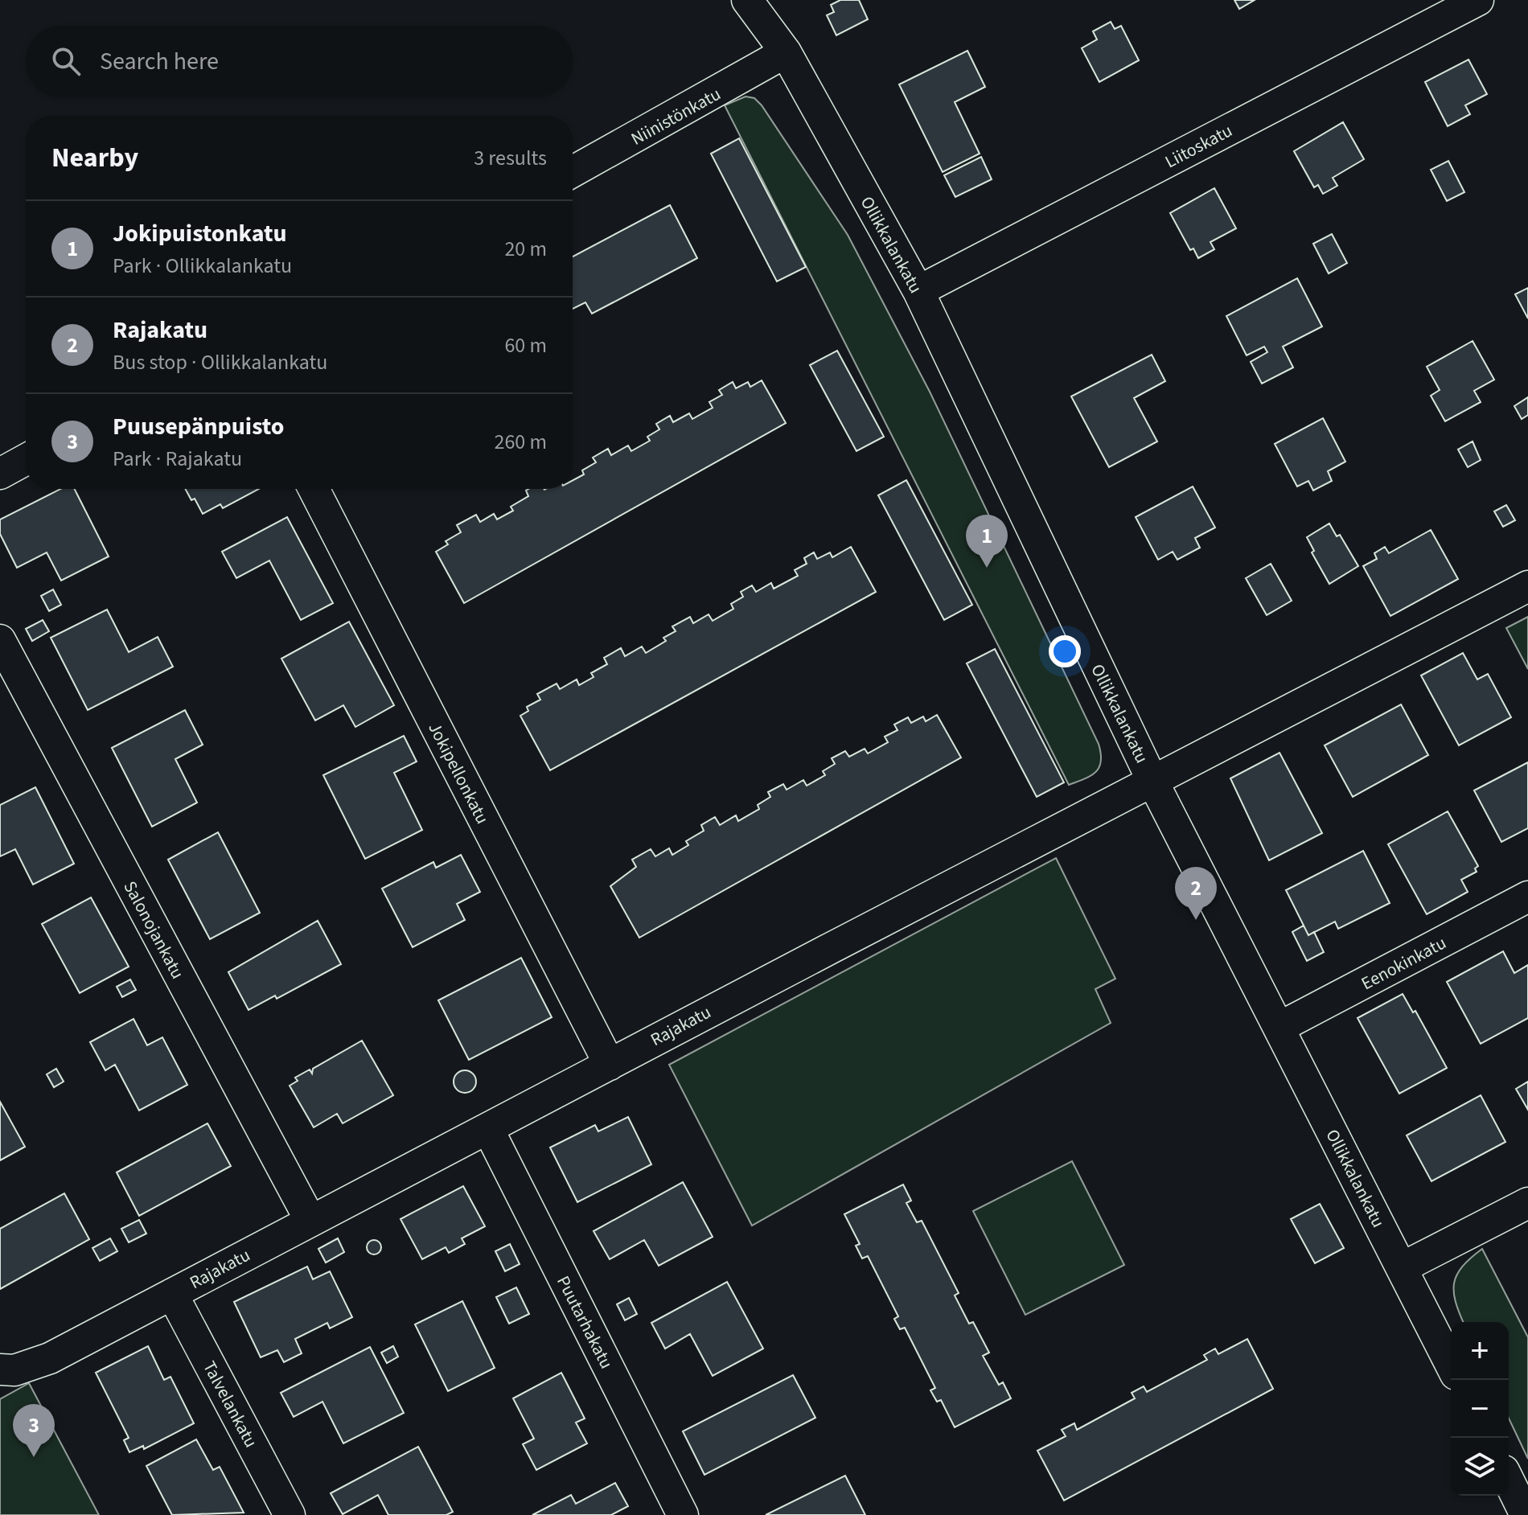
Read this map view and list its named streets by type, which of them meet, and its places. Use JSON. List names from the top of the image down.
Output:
{
  "streets": {
    "street": [
      "Niinistönkatu",
      "Liitoskatu",
      "Ollikkalankatu",
      "Jokipellonkatu",
      "Salonojankatu",
      "Eenokinkatu",
      "Rajakatu",
      "Puutarhakatu",
      "Talvelankatu"
    ]
  },
  "crossings": [
    ["Niinistönkatu", "Ollikkalankatu"],
    ["Liitoskatu", "Ollikkalankatu"],
    ["Ollikkalankatu", "Eenokinkatu"],
    ["Ollikkalankatu", "Rajakatu"],
    ["Jokipellonkatu", "Rajakatu"],
    ["Salonojankatu", "Rajakatu"],
    ["Rajakatu", "Puutarhakatu"],
    ["Rajakatu", "Talvelankatu"]
  ],
  "page": {
    "search": "Search here",
    "heading": ["Nearby", "3 results"],
    "list": [
      {
        "mark": "1",
        "name": "Jokipuistonkatu",
        "note": "Park · Ollikkalankatu",
        "value": "20 m"
      },
      {
        "mark": "2",
        "name": "Rajakatu",
        "note": "Bus stop · Ollikkalankatu",
        "value": "60 m"
      },
      {
        "mark": "3",
        "name": "Puusepänpuisto",
        "note": "Park · Rajakatu",
        "value": "260 m"
      }
    ],
    "pins": ["1", "2", "3"],
    "map_buttons": ["+", "−"]
  }
}
